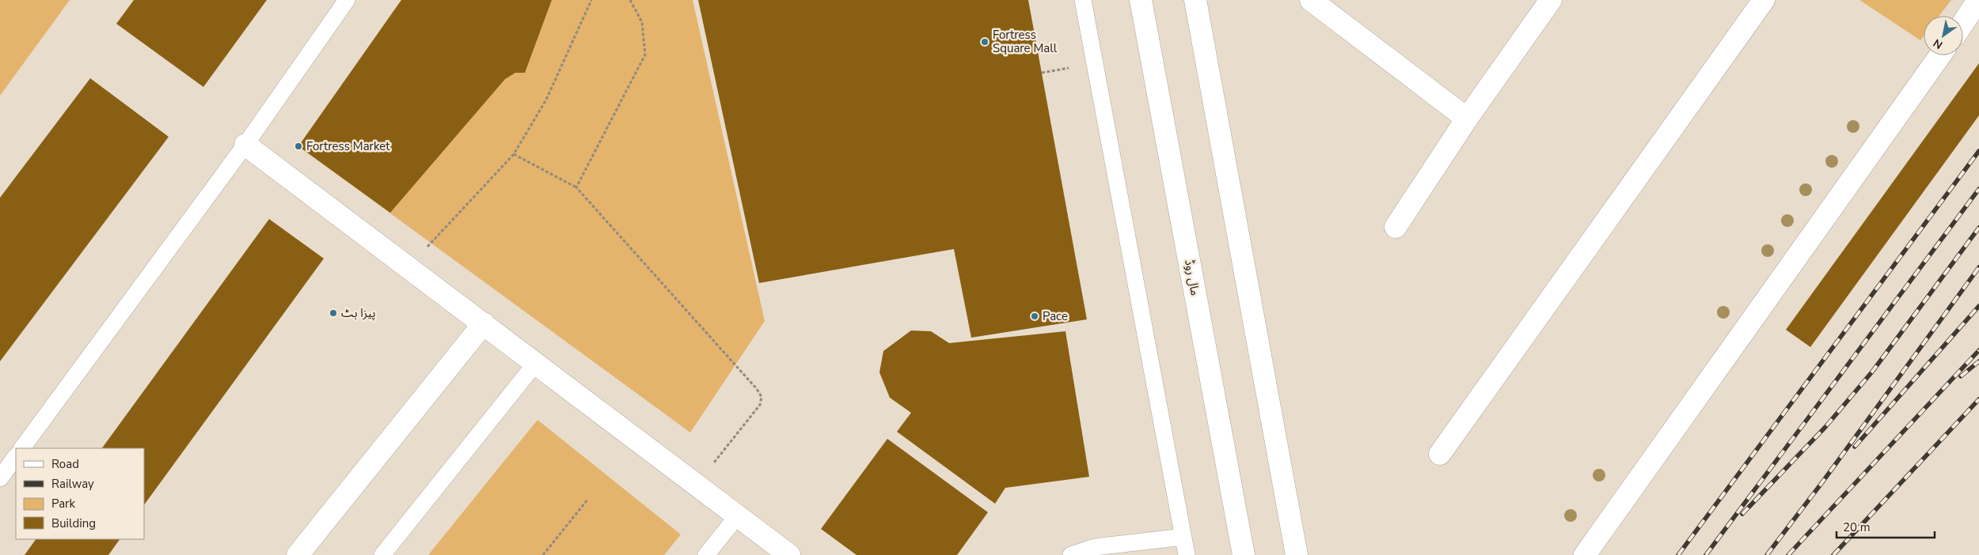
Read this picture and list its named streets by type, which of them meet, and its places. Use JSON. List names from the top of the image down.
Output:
{
  "streets": {
    "street": ["مال روڈ"]
  },
  "places": [
    "Fortress Square Mall",
    "Fortress Market",
    "پیزا ہٹ",
    "Pace"
  ],
  "legend": [
    "Road",
    "Railway",
    "Park",
    "Building"
  ],
  "scale_bar": "20 m",
  "north": "bottom left"
}
